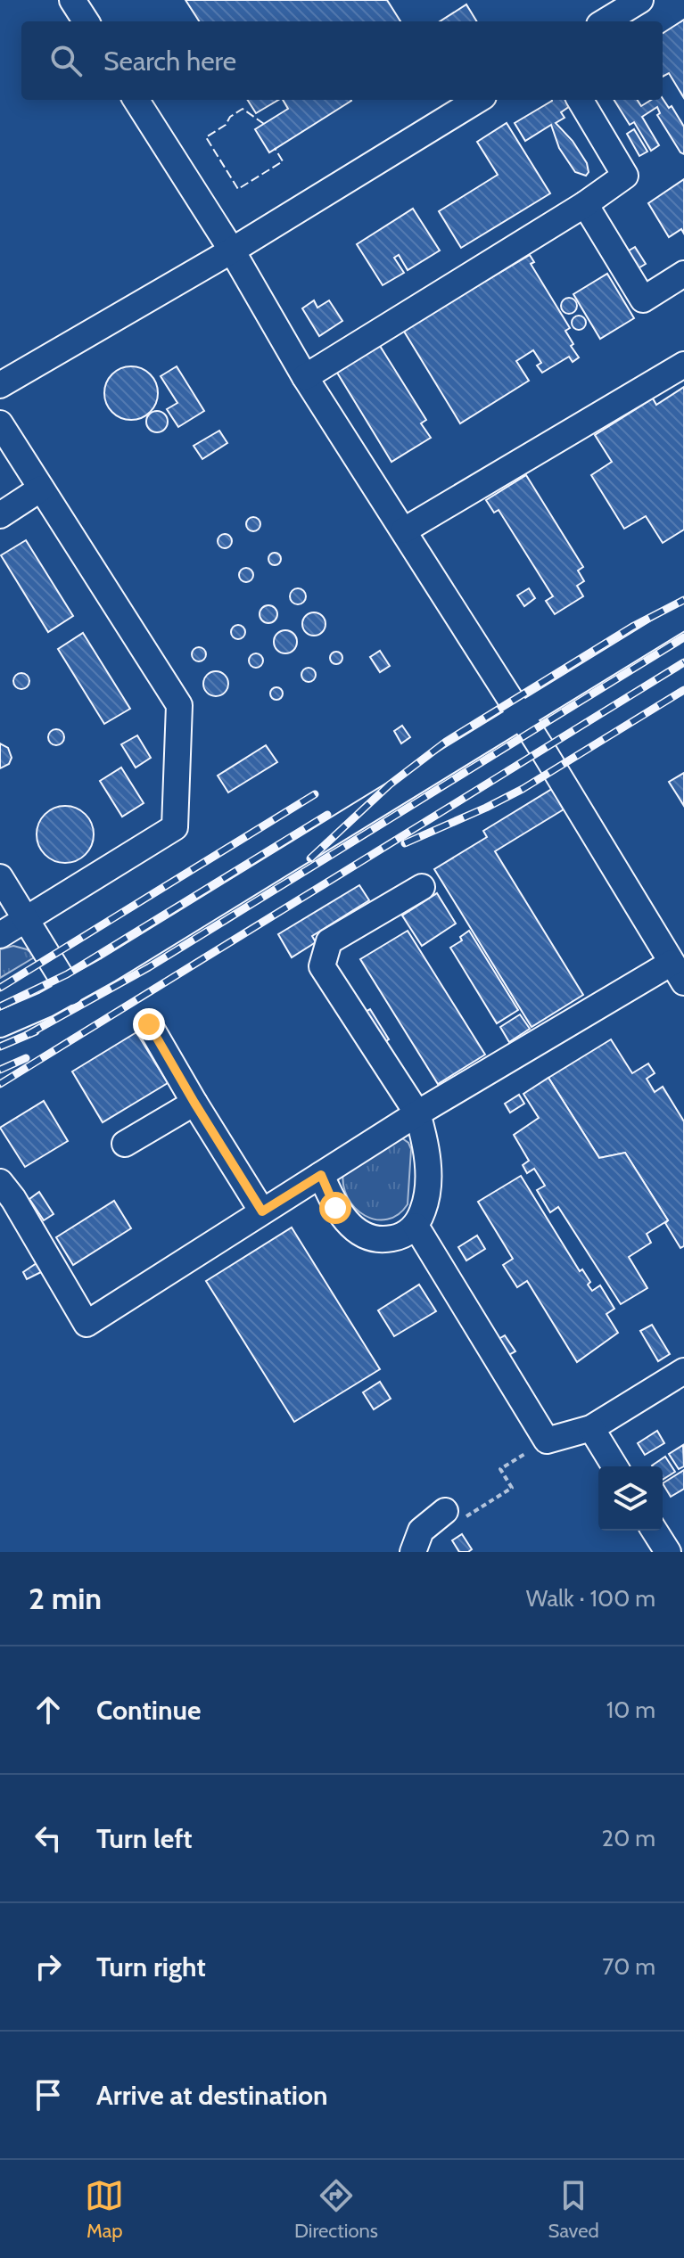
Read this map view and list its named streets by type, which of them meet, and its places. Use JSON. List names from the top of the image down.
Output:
{
  "page": {
    "search": "Search here",
    "heading": ["2 min", "Walk · 100 m"],
    "list": [
      ["Continue", "10 m"],
      ["Turn left", "20 m"],
      ["Turn right", "70 m"],
      "Arrive at destination"
    ],
    "nav": ["Map", "Directions", "Saved"]
  }
}
